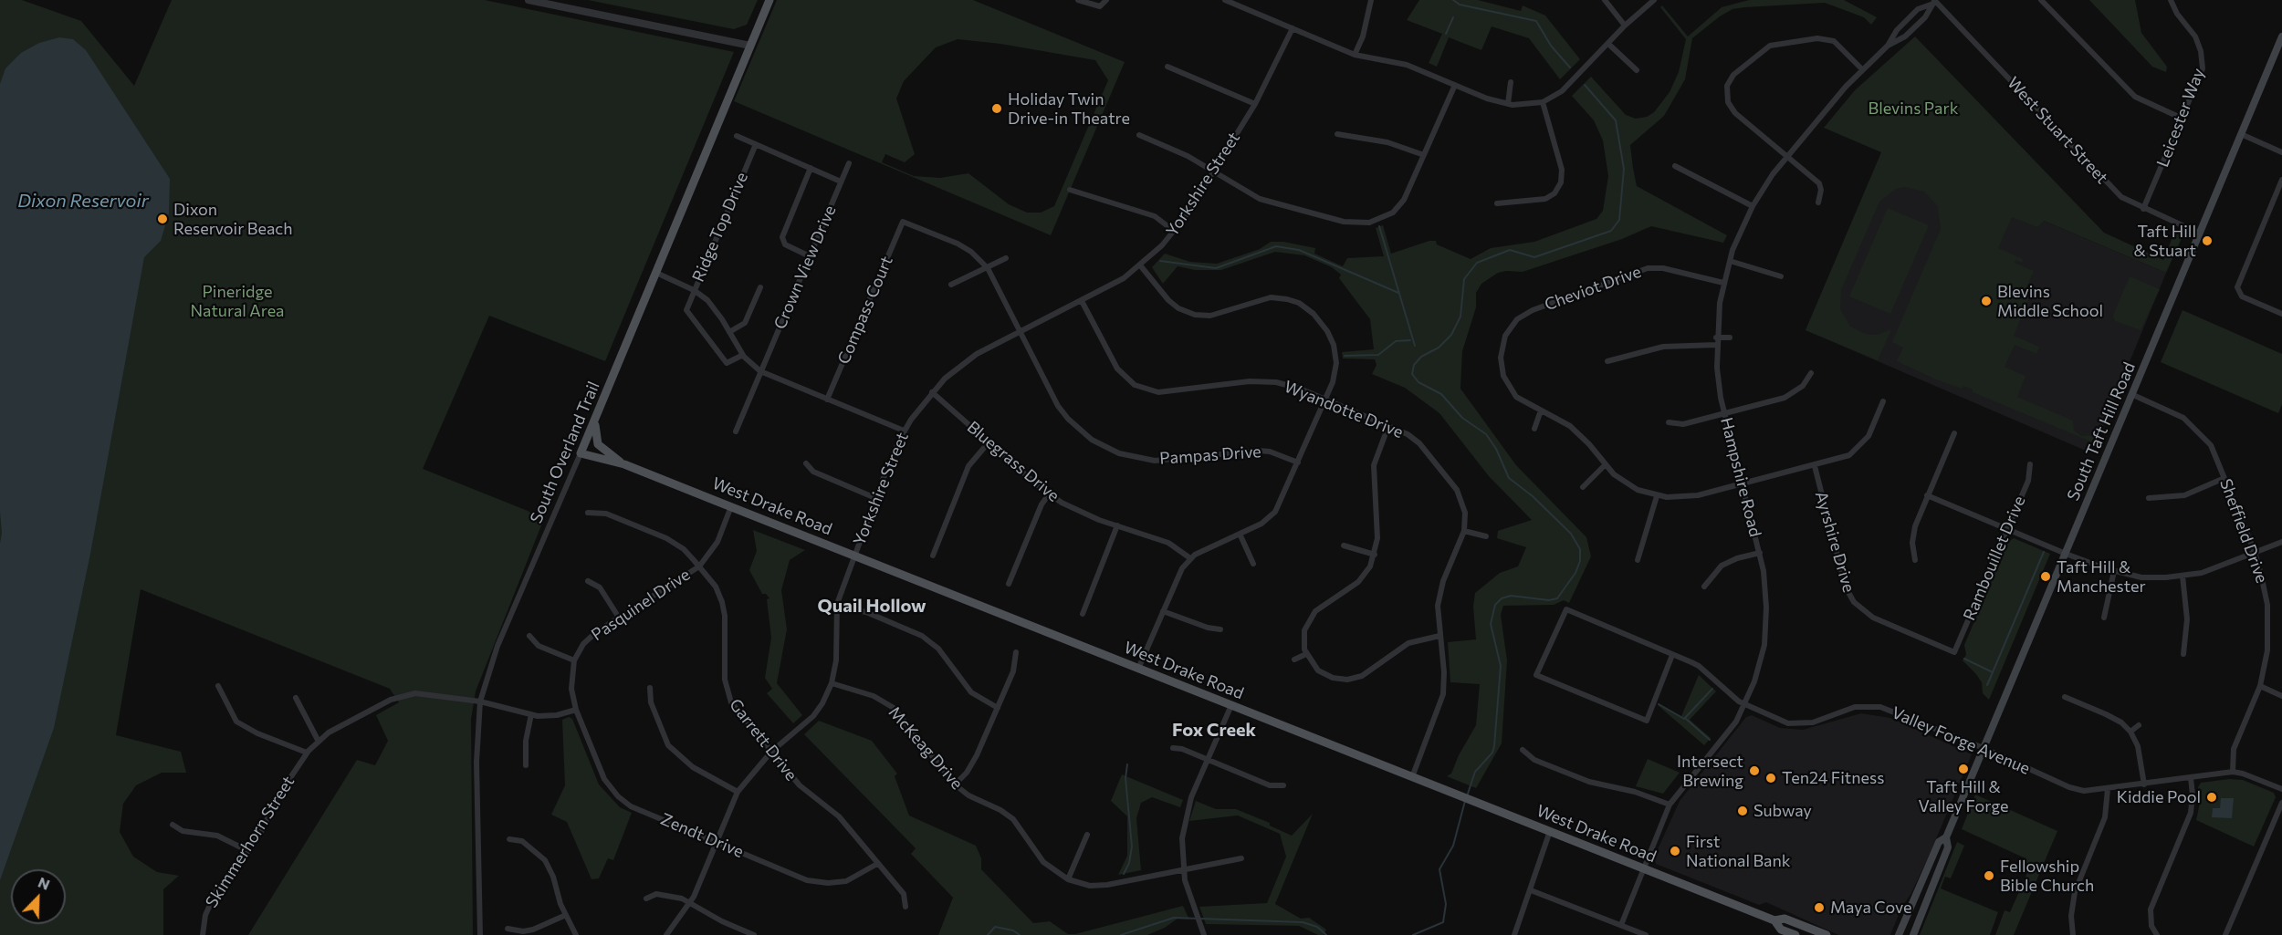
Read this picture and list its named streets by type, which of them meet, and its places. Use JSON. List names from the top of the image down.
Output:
{
  "streets": {
    "main road": ["South Taft Hill Road", "South Overland Trail", "West Drake Road"],
    "street": [
      "Leicester Way",
      "West Stuart Street",
      "Yorkshire Street",
      "Ridge Top Drive",
      "Crown View Drive",
      "Cheviot Drive",
      "Compass Court",
      "Wyandotte Drive",
      "Pampas Drive",
      "Bluegrass Drive",
      "Hampshire Road",
      "Sheffield Drive",
      "Ayrshire Drive",
      "Rambouillet Drive",
      "Pasquinel Drive",
      "Garrett Drive",
      "Valley Forge Avenue",
      "McKeag Drive",
      "Zendt Drive",
      "Skimmerhorn Street"
    ]
  },
  "crossings": [
    ["Leicester Way", "West Stuart Street"],
    ["West Stuart Street", "South Taft Hill Road"],
    ["West Stuart Street", "Hampshire Road"],
    ["Yorkshire Street", "Wyandotte Drive"],
    ["Yorkshire Street", "Pampas Drive"],
    ["Yorkshire Street", "Bluegrass Drive"],
    ["Yorkshire Street", "West Drake Road"],
    ["Yorkshire Street", "Garrett Drive"],
    ["Yorkshire Street", "McKeag Drive"],
    ["Yorkshire Street", "Zendt Drive"],
    ["Cheviot Drive", "Hampshire Road"],
    ["Compass Court", "Pampas Drive"],
    ["Wyandotte Drive", "West Drake Road"],
    ["South Taft Hill Road", "Sheffield Drive"],
    ["South Taft Hill Road", "Valley Forge Avenue"],
    ["South Overland Trail", "West Drake Road"],
    ["South Overland Trail", "Skimmerhorn Street"],
    ["Hampshire Road", "West Drake Road"],
    ["Hampshire Road", "Valley Forge Avenue"],
    ["West Drake Road", "Pasquinel Drive"],
    ["Sheffield Drive", "Valley Forge Avenue"],
    ["Ayrshire Drive", "Rambouillet Drive"],
    ["Pasquinel Drive", "Garrett Drive"],
    ["Pasquinel Drive", "Zendt Drive"],
    ["Pasquinel Drive", "Skimmerhorn Street"],
    ["Garrett Drive", "Zendt Drive"],
    ["Zendt Drive", "Skimmerhorn Street"]
  ],
  "districts": ["Quail Hollow", "Fox Creek"],
  "water": ["Dixon Reservoir"],
  "parks": ["Blevins Park", "Pineridge Natural Area"],
  "places": [
    "Holiday Twin Drive-in Theatre",
    "Dixon Reservoir Beach",
    "Taft Hill & Stuart",
    "Blevins Middle School",
    "Taft Hill & Manchester",
    "Taft Hill & Valley Forge",
    "Intersect Brewing",
    "Ten24 Fitness",
    "Kiddie Pool",
    "Subway",
    "First National Bank",
    "Fellowship Bible Church",
    "Maya Cove"
  ],
  "north": "top right"
}
